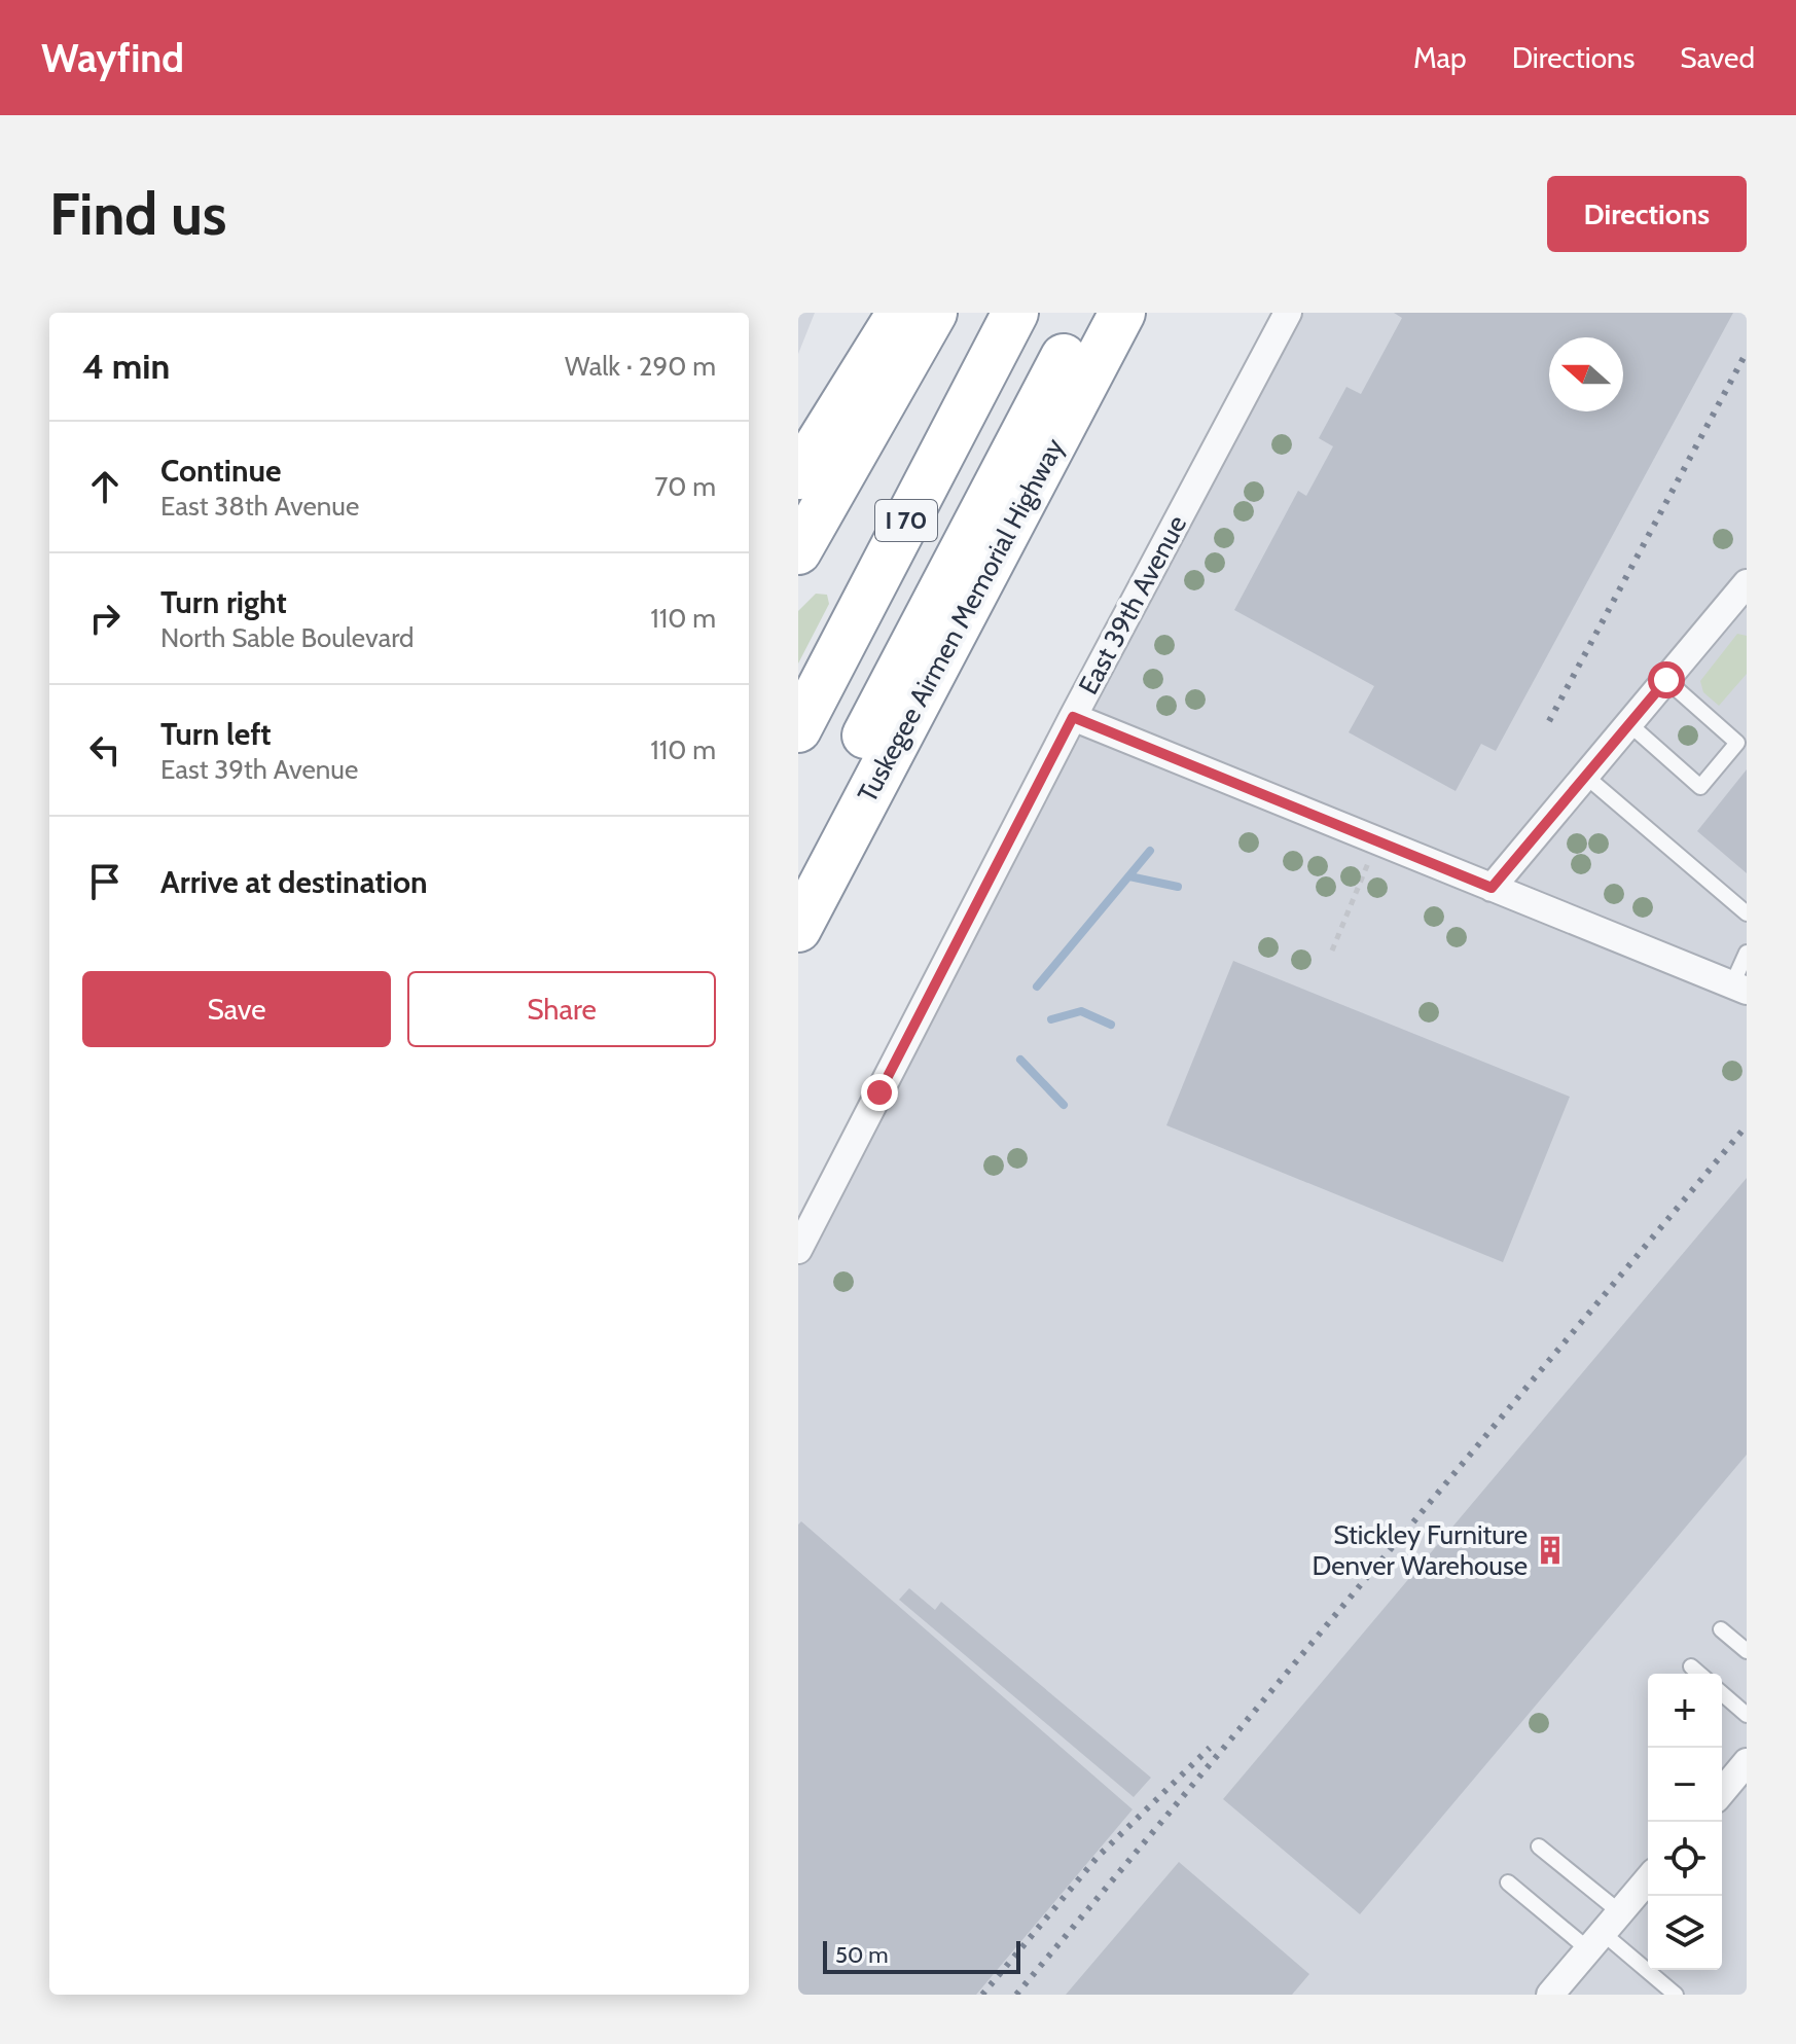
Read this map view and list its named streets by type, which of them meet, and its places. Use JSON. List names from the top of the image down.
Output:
{
  "streets": {
    "highway": ["I 70", "Tuskegee Airmen Memorial Highway"],
    "street": ["East 39th Avenue"]
  },
  "places": {
    "building": ["Stickley Furniture Denver Warehouse"]
  },
  "scale_bar": "50 m",
  "north": "left",
  "page": {
    "header": "Wayfind",
    "nav": ["Map", "Directions", "Saved"],
    "buttons": [
      "Directions",
      ["Save", "Share"]
    ],
    "title": "Find us",
    "heading": ["4 min", "Walk · 290 m"],
    "list": [
      ["Continue", "East 38th Avenue", "70 m"],
      ["Turn right", "North Sable Boulevard", "110 m"],
      ["Turn left", "East 39th Avenue", "110 m"],
      "Arrive at destination"
    ],
    "map_buttons": ["+", "−"],
    "scale": "50 m"
  }
}
